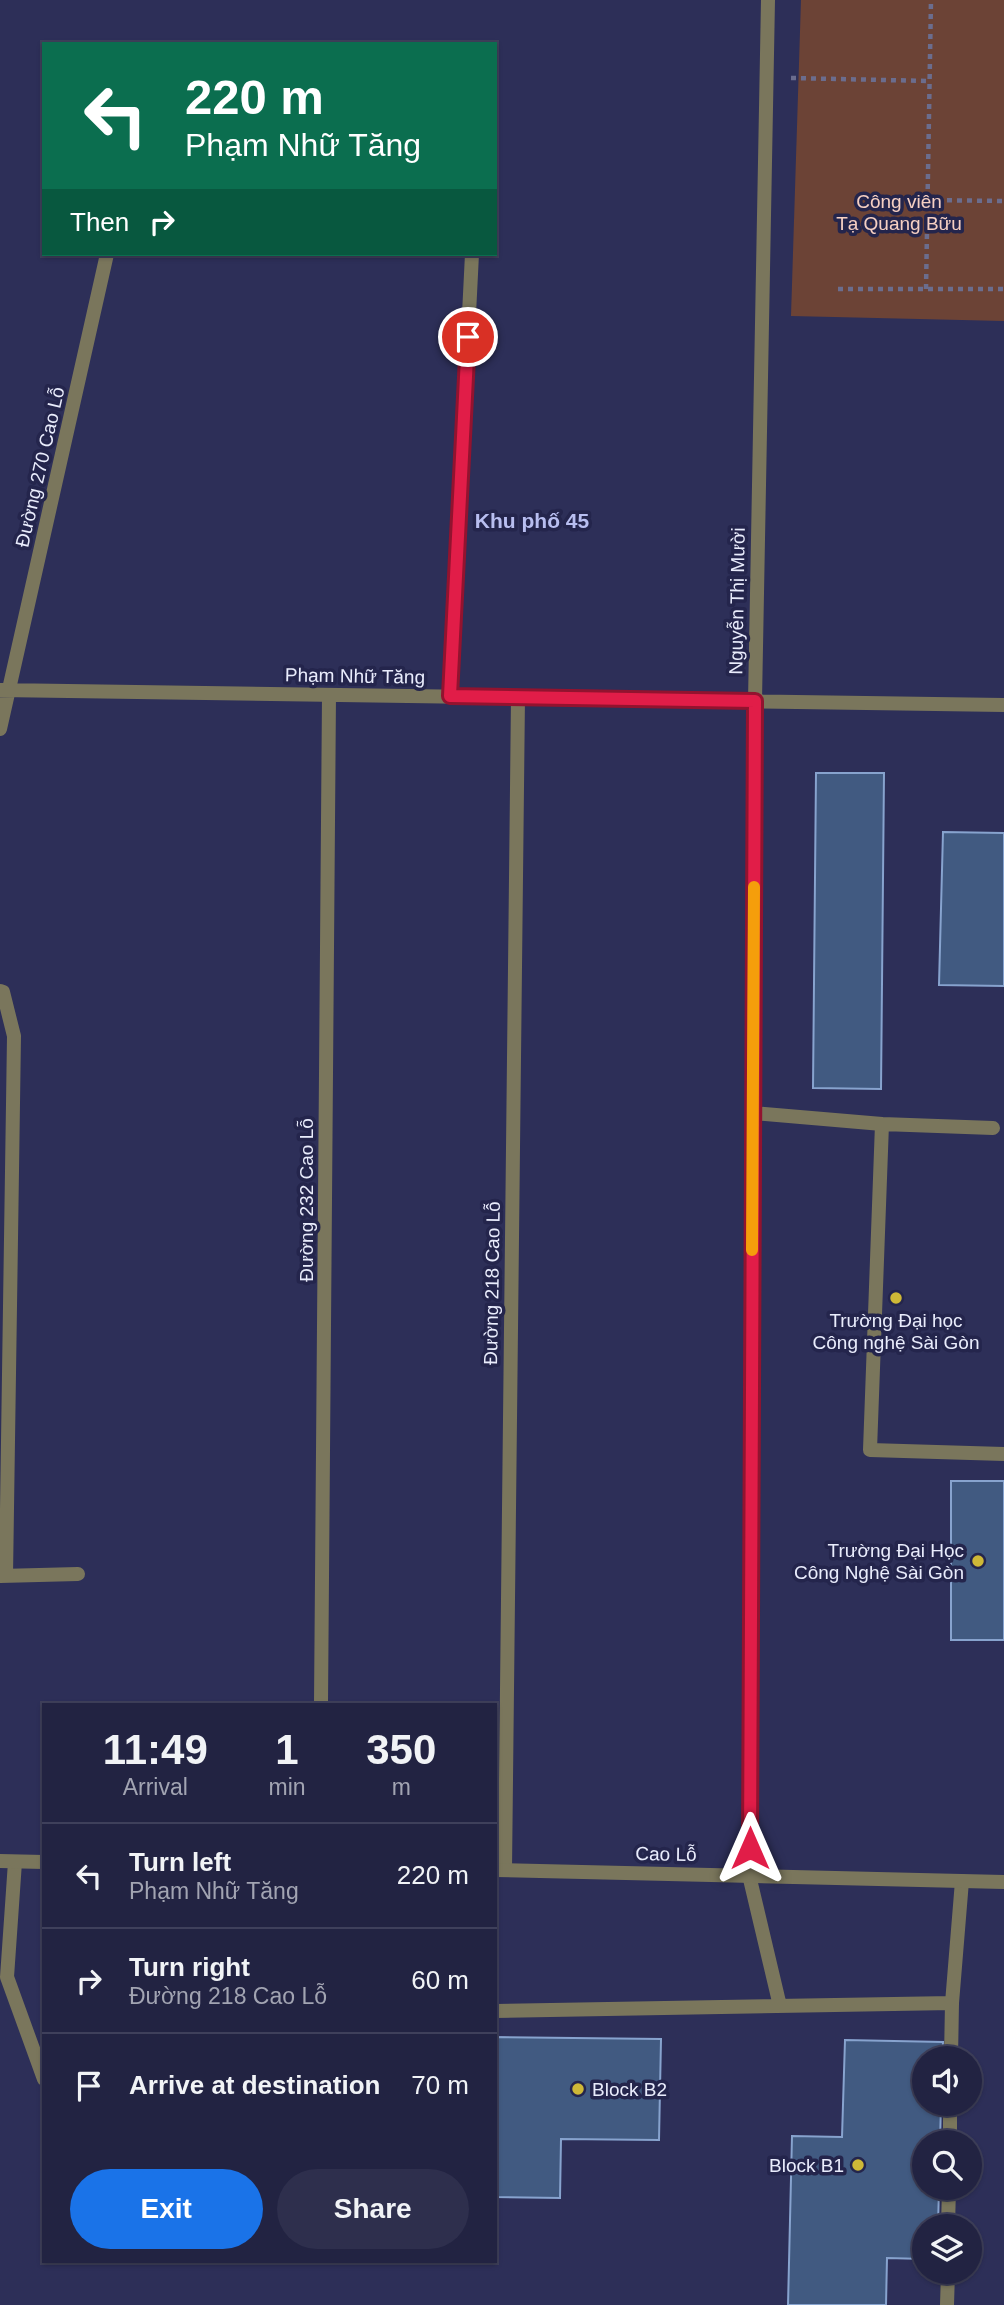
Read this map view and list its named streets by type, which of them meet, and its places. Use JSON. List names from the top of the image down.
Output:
{
  "streets": {
    "street": [
      "Đường 270 Cao Lỗ",
      "Nguyễn Thị Mười",
      "Phạm Nhữ Tăng",
      "Đường 232 Cao Lỗ",
      "Đường 218 Cao Lỗ",
      "Cao Lỗ"
    ]
  },
  "crossings": [
    ["Đường 270 Cao Lỗ", "Phạm Nhữ Tăng"],
    ["Nguyễn Thị Mười", "Phạm Nhữ Tăng"],
    ["Nguyễn Thị Mười", "Cao Lỗ"],
    ["Phạm Nhữ Tăng", "Đường 232 Cao Lỗ"],
    ["Phạm Nhữ Tăng", "Đường 218 Cao Lỗ"],
    ["Đường 218 Cao Lỗ", "Cao Lỗ"]
  ],
  "districts": ["Khu phố 45"],
  "parks": ["Công viên Tạ Quang Bữu"],
  "places": [
    "Trường Đại học Công nghệ Sài Gòn",
    "Trường Đại Học Công Nghệ Sài Gòn",
    "Block B2",
    "Block B1"
  ],
  "page": {
    "turn": ["220 m", "Phạm Nhữ Tăng"],
    "then": "Then",
    "eta": [
      "11:49",
      "Arrival",
      "1",
      "min",
      "350",
      "m"
    ],
    "list": [
      {
        "name": "Turn left",
        "note": "Phạm Nhữ Tăng",
        "value": "220 m"
      },
      {
        "name": "Turn right",
        "note": "Đường 218 Cao Lỗ",
        "value": "60 m"
      },
      {
        "name": "Arrive at destination",
        "value": "70 m"
      }
    ],
    "buttons": ["Exit", "Share"]
  }
}
